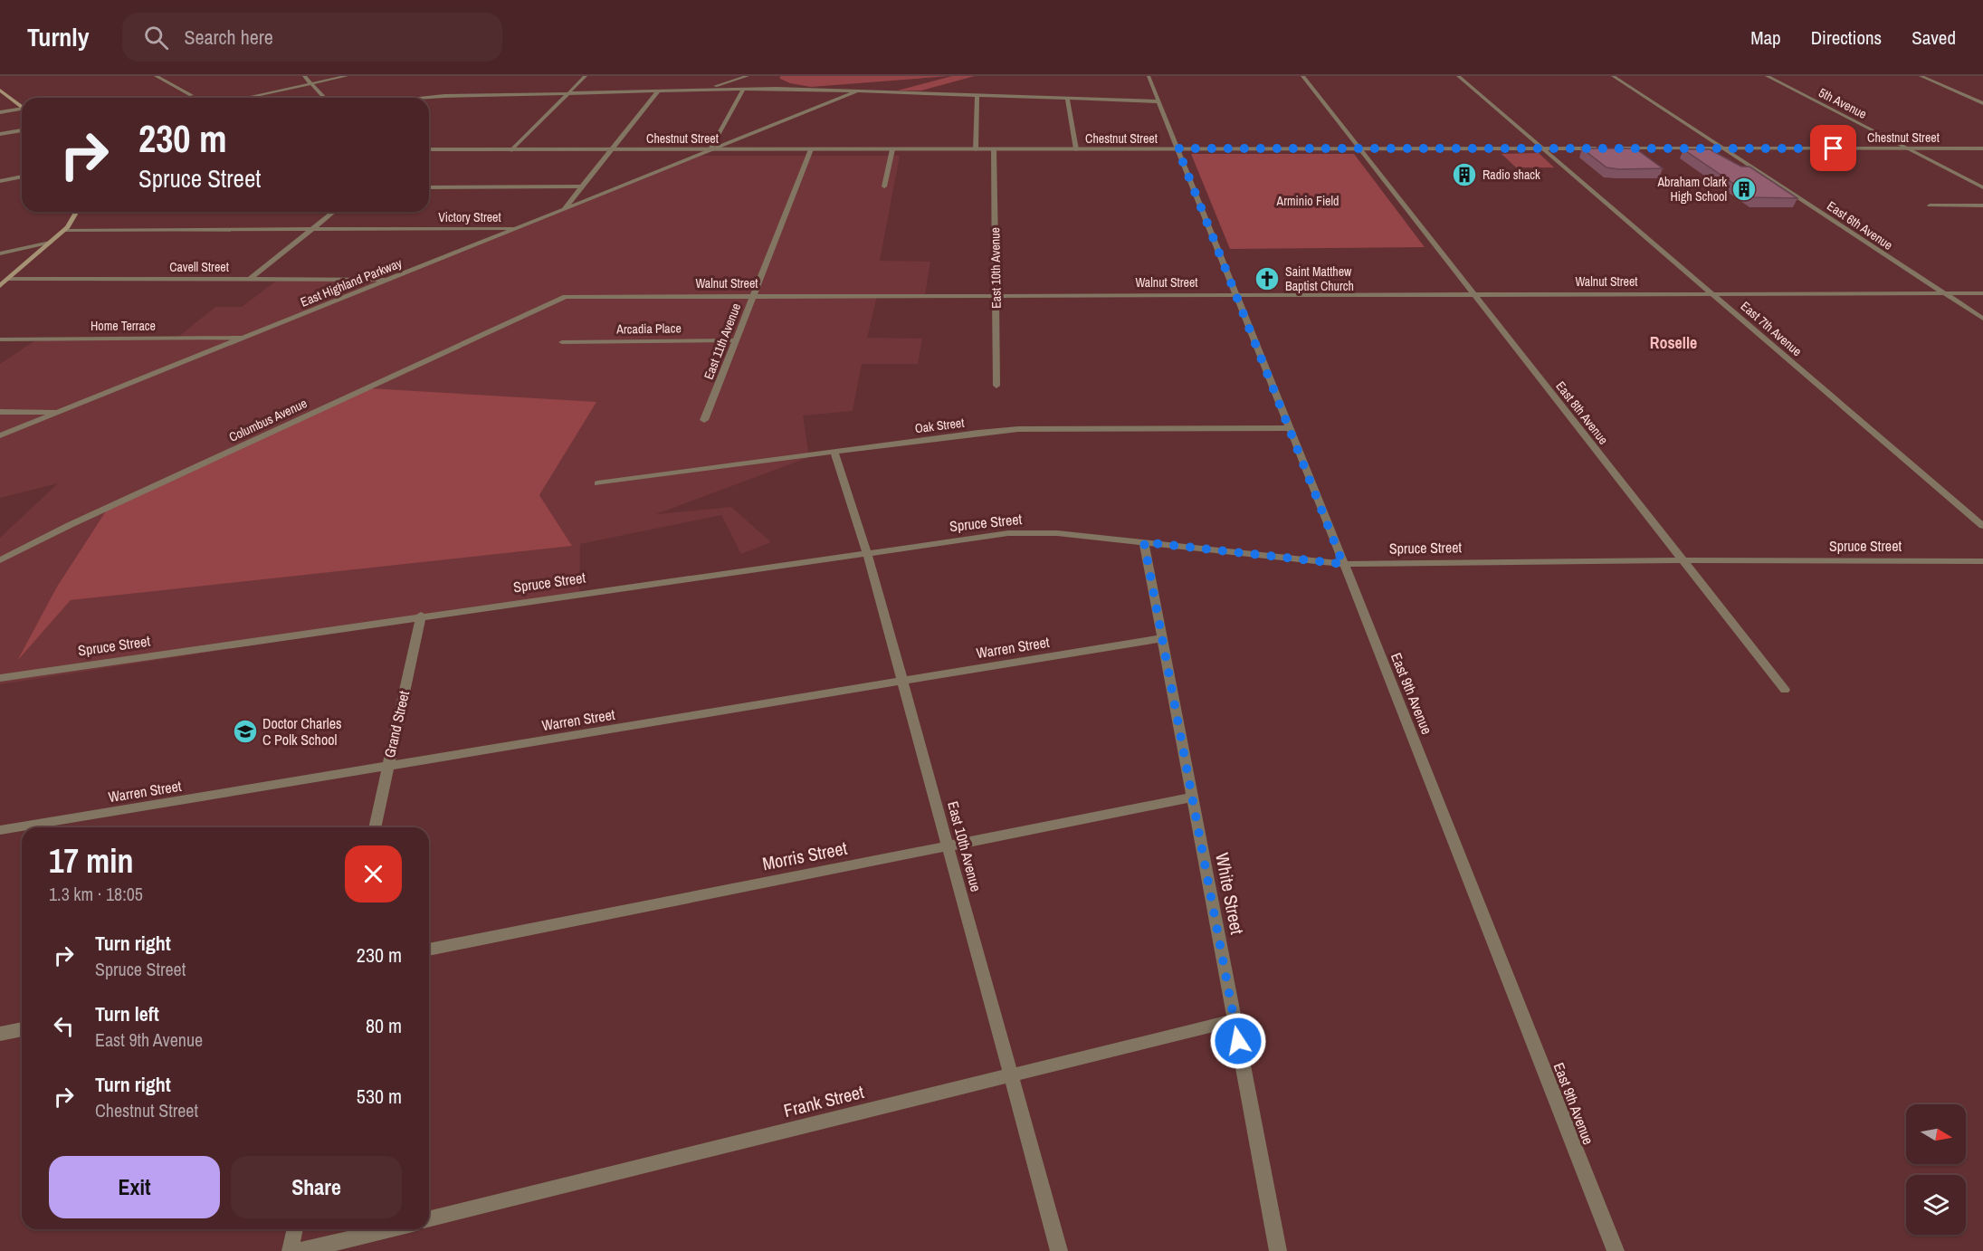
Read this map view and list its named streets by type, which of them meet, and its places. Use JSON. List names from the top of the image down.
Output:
{
  "streets": {
    "street": [
      "5th Avenue",
      "Chestnut Street",
      "Victory Street",
      "East 6th Avenue",
      "Cavell Street",
      "East 10th Avenue",
      "Walnut Street",
      "East Highland Parkway",
      "Home Terrace",
      "Arcadia Place",
      "East 7th Avenue",
      "East 11th Avenue",
      "East 8th Avenue",
      "Columbus Avenue",
      "Oak Street",
      "Spruce Street",
      "Warren Street",
      "East 9th Avenue",
      "Grand Street",
      "Morris Street",
      "White Street",
      "Frank Street"
    ]
  },
  "crossings": [
    ["5th Avenue", "Chestnut Street"],
    ["Chestnut Street", "East 6th Avenue"],
    ["Chestnut Street", "East 10th Avenue"],
    ["Chestnut Street", "East Highland Parkway"],
    ["Chestnut Street", "East 7th Avenue"],
    ["Chestnut Street", "East 11th Avenue"],
    ["Chestnut Street", "East 8th Avenue"],
    ["Chestnut Street", "East 9th Avenue"],
    ["Victory Street", "East Highland Parkway"],
    ["East 6th Avenue", "Walnut Street"],
    ["Cavell Street", "East Highland Parkway"],
    ["East 10th Avenue", "Walnut Street"],
    ["East 10th Avenue", "Oak Street"],
    ["East 10th Avenue", "Spruce Street"],
    ["East 10th Avenue", "Warren Street"],
    ["East 10th Avenue", "Morris Street"],
    ["East 10th Avenue", "Frank Street"],
    ["Walnut Street", "East 7th Avenue"],
    ["Walnut Street", "East 11th Avenue"],
    ["Walnut Street", "East 8th Avenue"],
    ["Walnut Street", "Columbus Avenue"],
    ["Walnut Street", "East 9th Avenue"],
    ["East Highland Parkway", "Home Terrace"],
    ["Arcadia Place", "East 11th Avenue"],
    ["East 8th Avenue", "Spruce Street"],
    ["Oak Street", "East 9th Avenue"],
    ["Spruce Street", "East 9th Avenue"],
    ["Spruce Street", "Grand Street"],
    ["Spruce Street", "White Street"],
    ["Warren Street", "Grand Street"],
    ["Warren Street", "White Street"],
    ["Morris Street", "White Street"],
    ["White Street", "Frank Street"]
  ],
  "districts": ["Roselle"],
  "parks": ["Arminio Field"],
  "places": {
    "building": ["Radio shack", "Abraham Clark High School"],
    "church": ["Saint Matthew Baptist Church"],
    "school or university": ["Doctor Charles C Polk School"]
  },
  "north": "right",
  "page": {
    "header": "Turnly",
    "search": "Search here",
    "nav": ["Map", "Directions", "Saved"],
    "turn": ["230 m", "Spruce Street"],
    "heading": ["17 min", "1.3 km · 18:05"],
    "list": [
      {
        "name": "Turn right",
        "note": "Spruce Street",
        "value": "230 m"
      },
      {
        "name": "Turn left",
        "note": "East 9th Avenue",
        "value": "80 m"
      },
      {
        "name": "Turn right",
        "note": "Chestnut Street",
        "value": "530 m"
      }
    ],
    "buttons": ["Exit", "Share"]
  }
}
